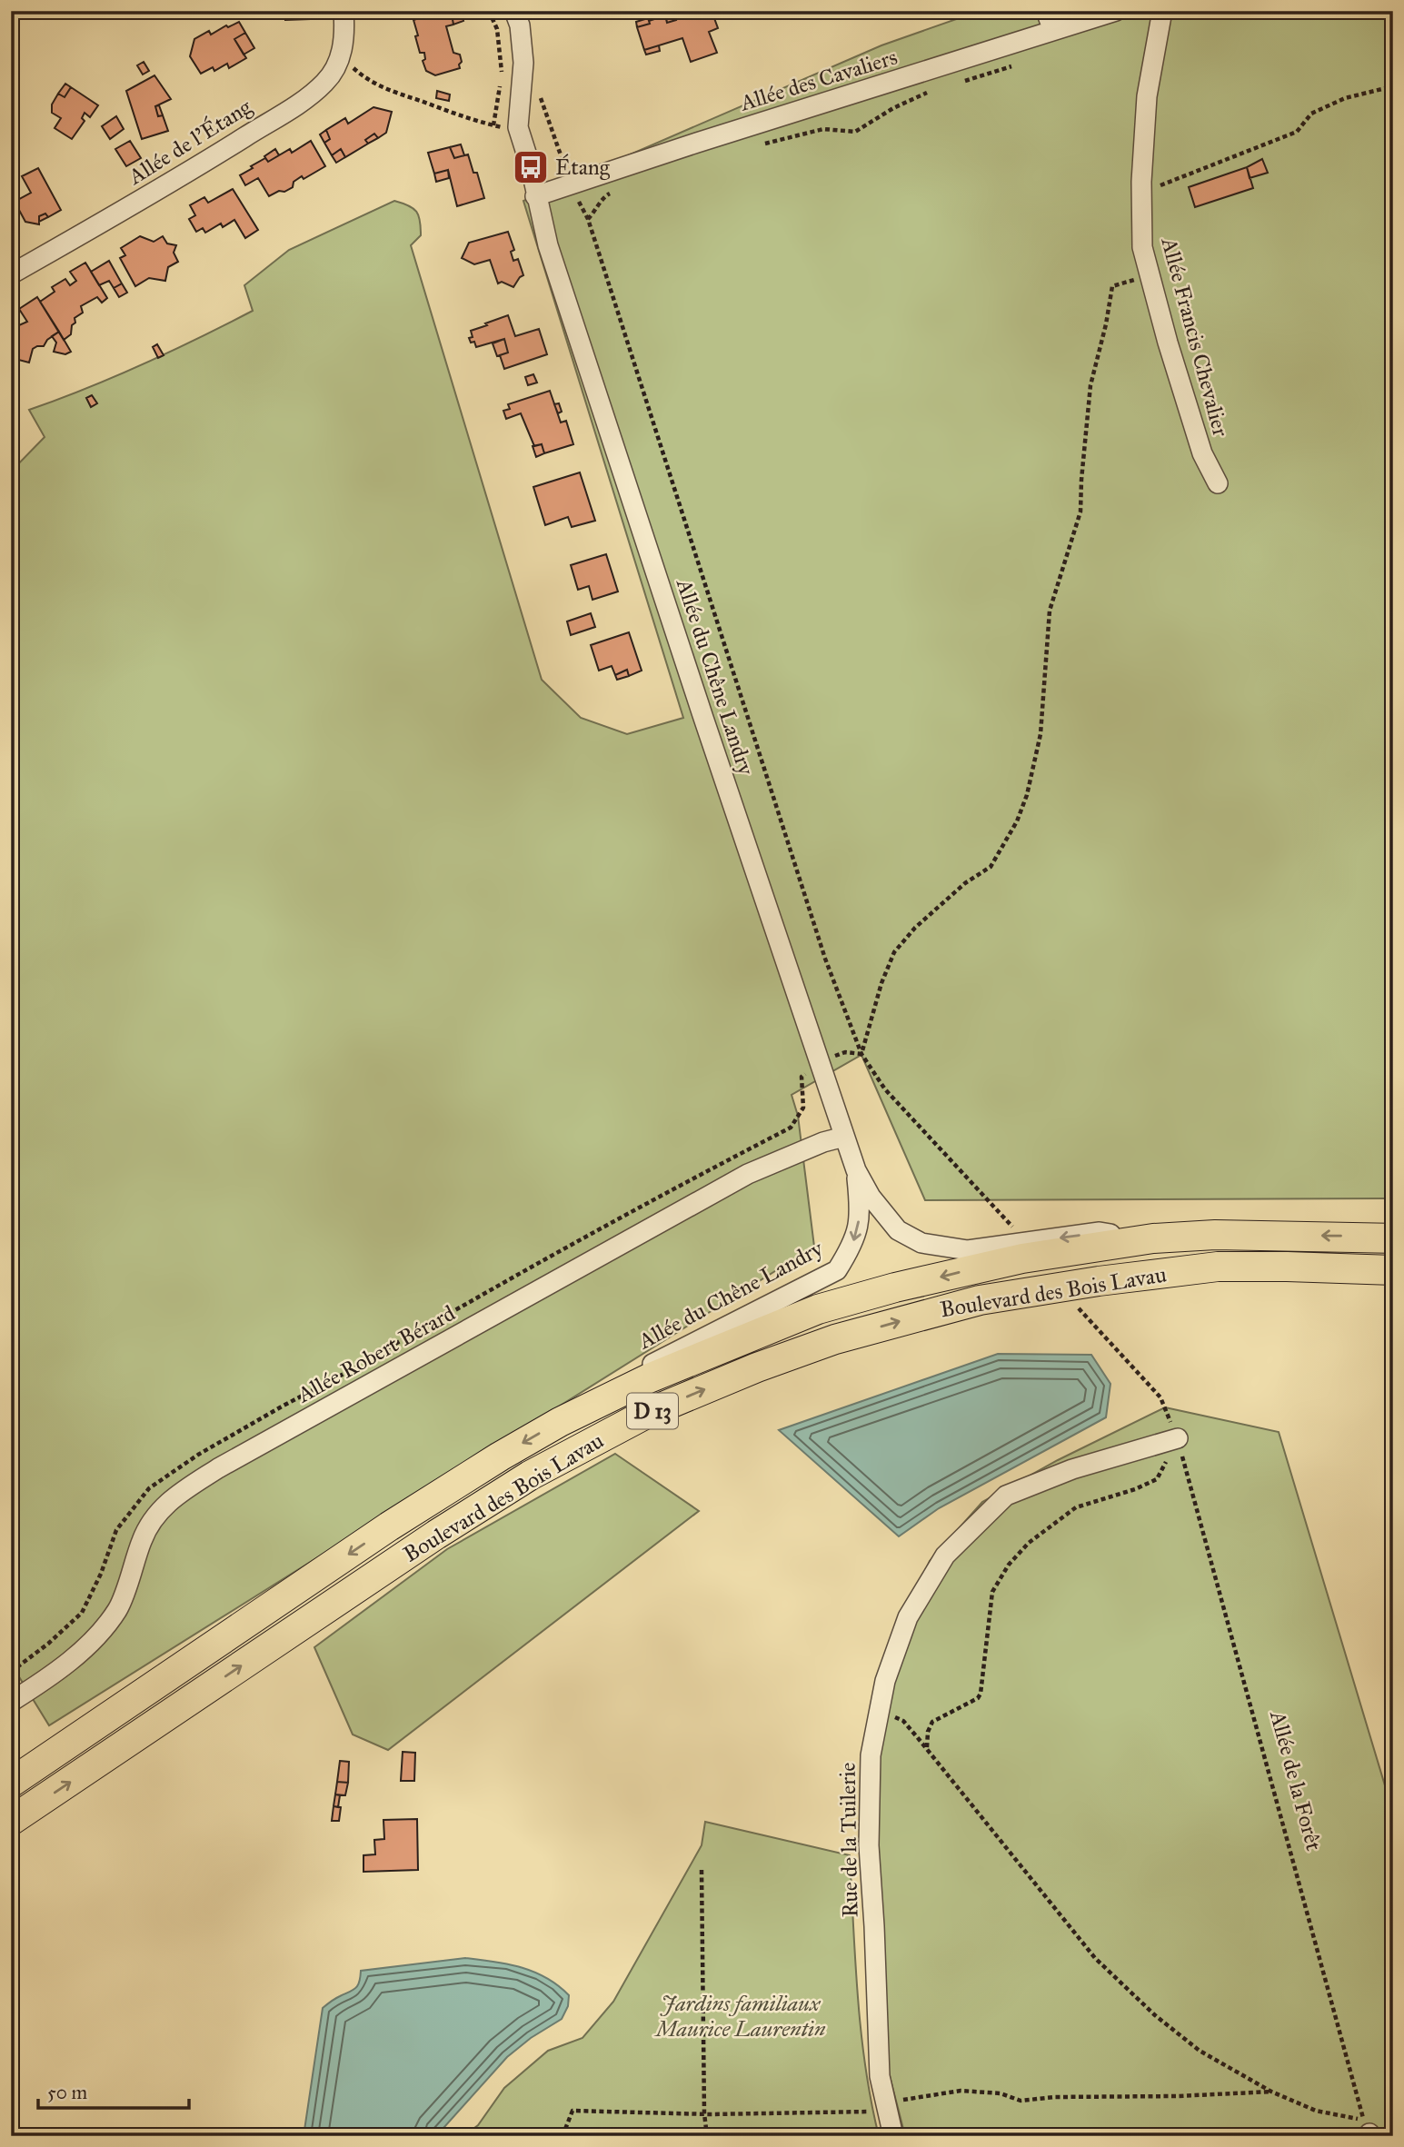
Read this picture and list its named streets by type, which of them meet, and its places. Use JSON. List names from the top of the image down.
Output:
{
  "streets": {
    "main road": ["Boulevard des Bois Lavau", "D 13"],
    "street": [
      "Allée des Cavaliers",
      "Allée de l’Étang",
      "Allée Francis Chevalier",
      "Allée du Chêne Landry",
      "Allée Robert Bérard",
      "Rue de la Tuilerie"
    ],
    "path": ["Allée de la Forêt"]
  },
  "crossings": [
    ["Allée des Cavaliers", "Allée du Chêne Landry"],
    ["Allée du Chêne Landry", "Boulevard des Bois Lavau"],
    ["Allée du Chêne Landry", "Allée Robert Bérard"],
    ["Allée de la Forêt", "Rue de la Tuilerie"]
  ],
  "parks": ["Jardins familiaux Maurice Laurentin"],
  "places": {
    "bus stop": ["Étang"]
  },
  "scale_bar": "50 m"
}
